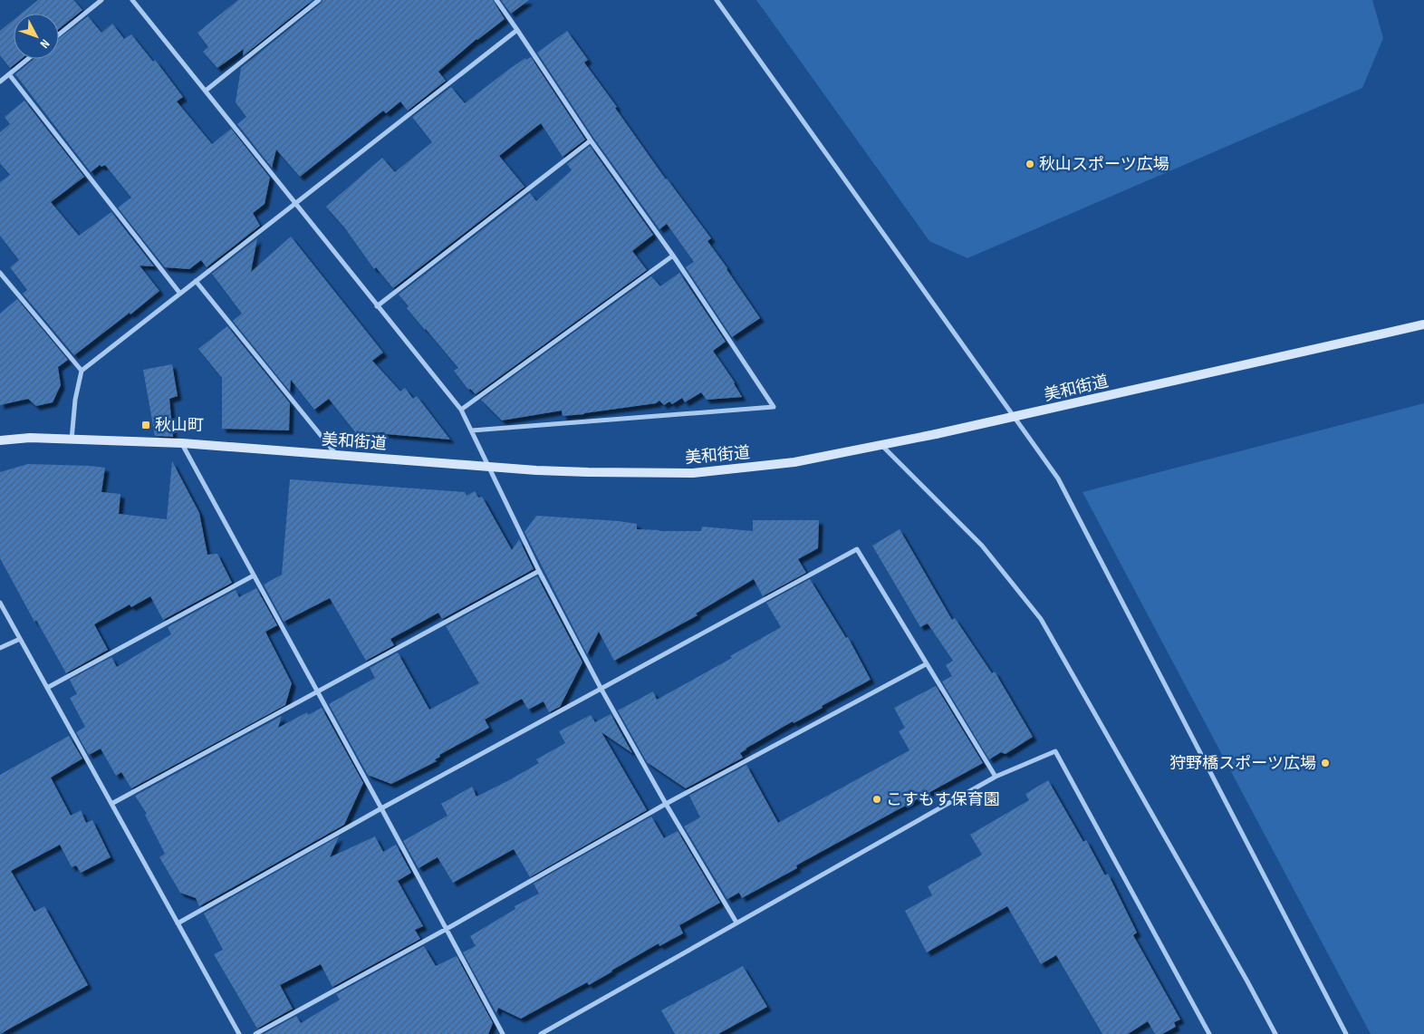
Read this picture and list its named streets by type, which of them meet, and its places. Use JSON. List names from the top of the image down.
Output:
{
  "streets": {
    "main road": ["美和街道"]
  },
  "places": {
    "other": ["秋山スポーツ広場", "狩野橋スポーツ広場", "こすもす保育園"],
    "transit": ["秋山町"]
  },
  "north": "bottom right"
}
